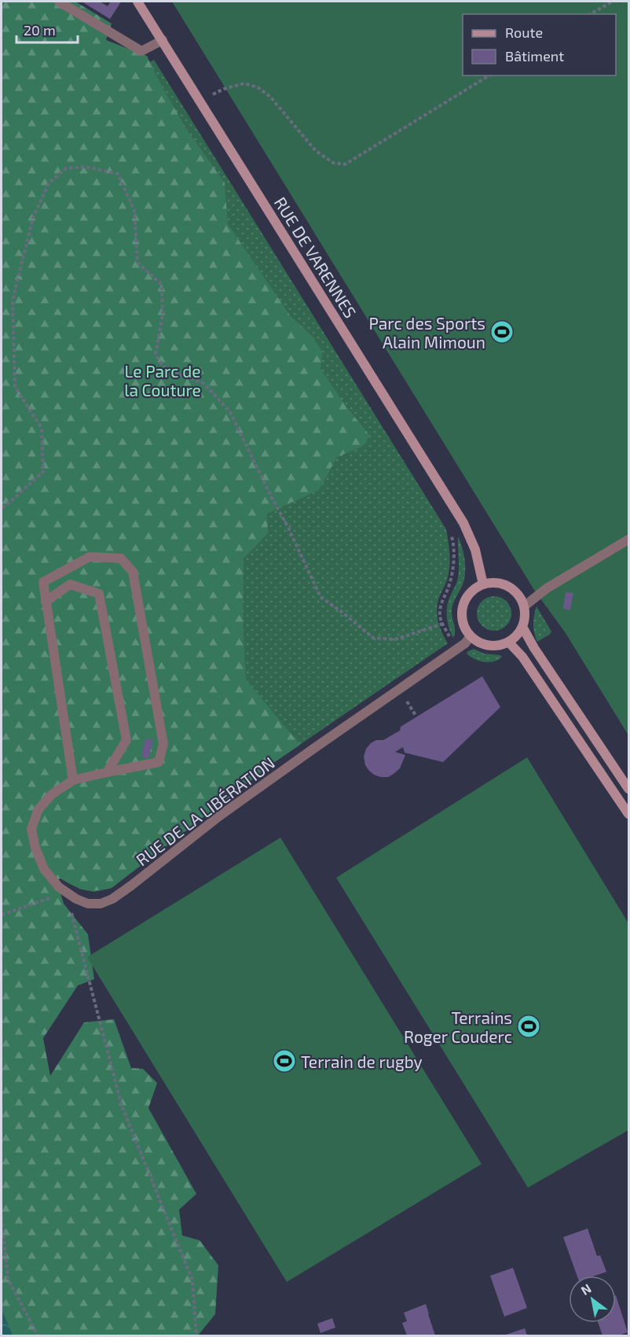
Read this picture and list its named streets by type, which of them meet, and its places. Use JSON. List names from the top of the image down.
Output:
{
  "streets": {
    "street": ["RUE DE VARENNES", "RUE DE LA LIBÉRATION"]
  },
  "crossings": [
    ["RUE DE VARENNES", "RUE DE LA LIBÉRATION"]
  ],
  "parks": ["Le Parc de la Couture"],
  "places": {
    "sports": ["Parc des Sports Alain Mimoun", "Terrains Roger Couderc", "Terrain de rugby"]
  },
  "legend": ["Route", "Bâtiment"],
  "scale_bar": "20 m",
  "north": "top left"
}
